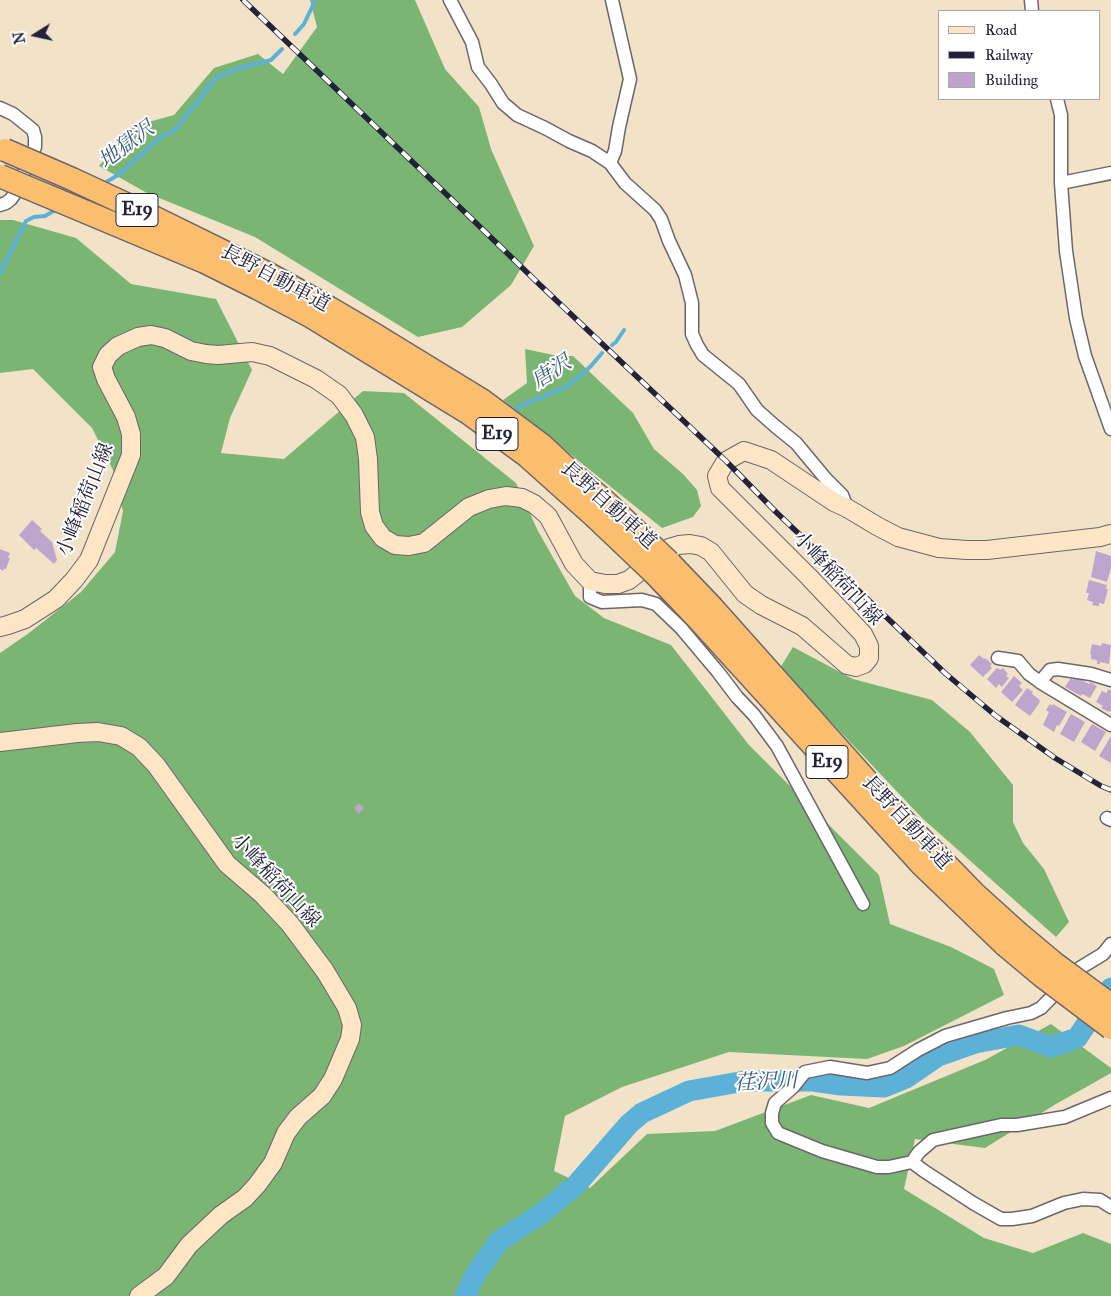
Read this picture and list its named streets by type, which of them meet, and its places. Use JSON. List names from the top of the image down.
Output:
{
  "streets": {
    "highway": ["E19", "長野自動車道"],
    "main road": ["小峰稲荷山線"]
  },
  "water": ["地獄沢", "唐沢", "荏沢川"],
  "legend": ["Road", "Railway", "Building"],
  "north": "left"
}
